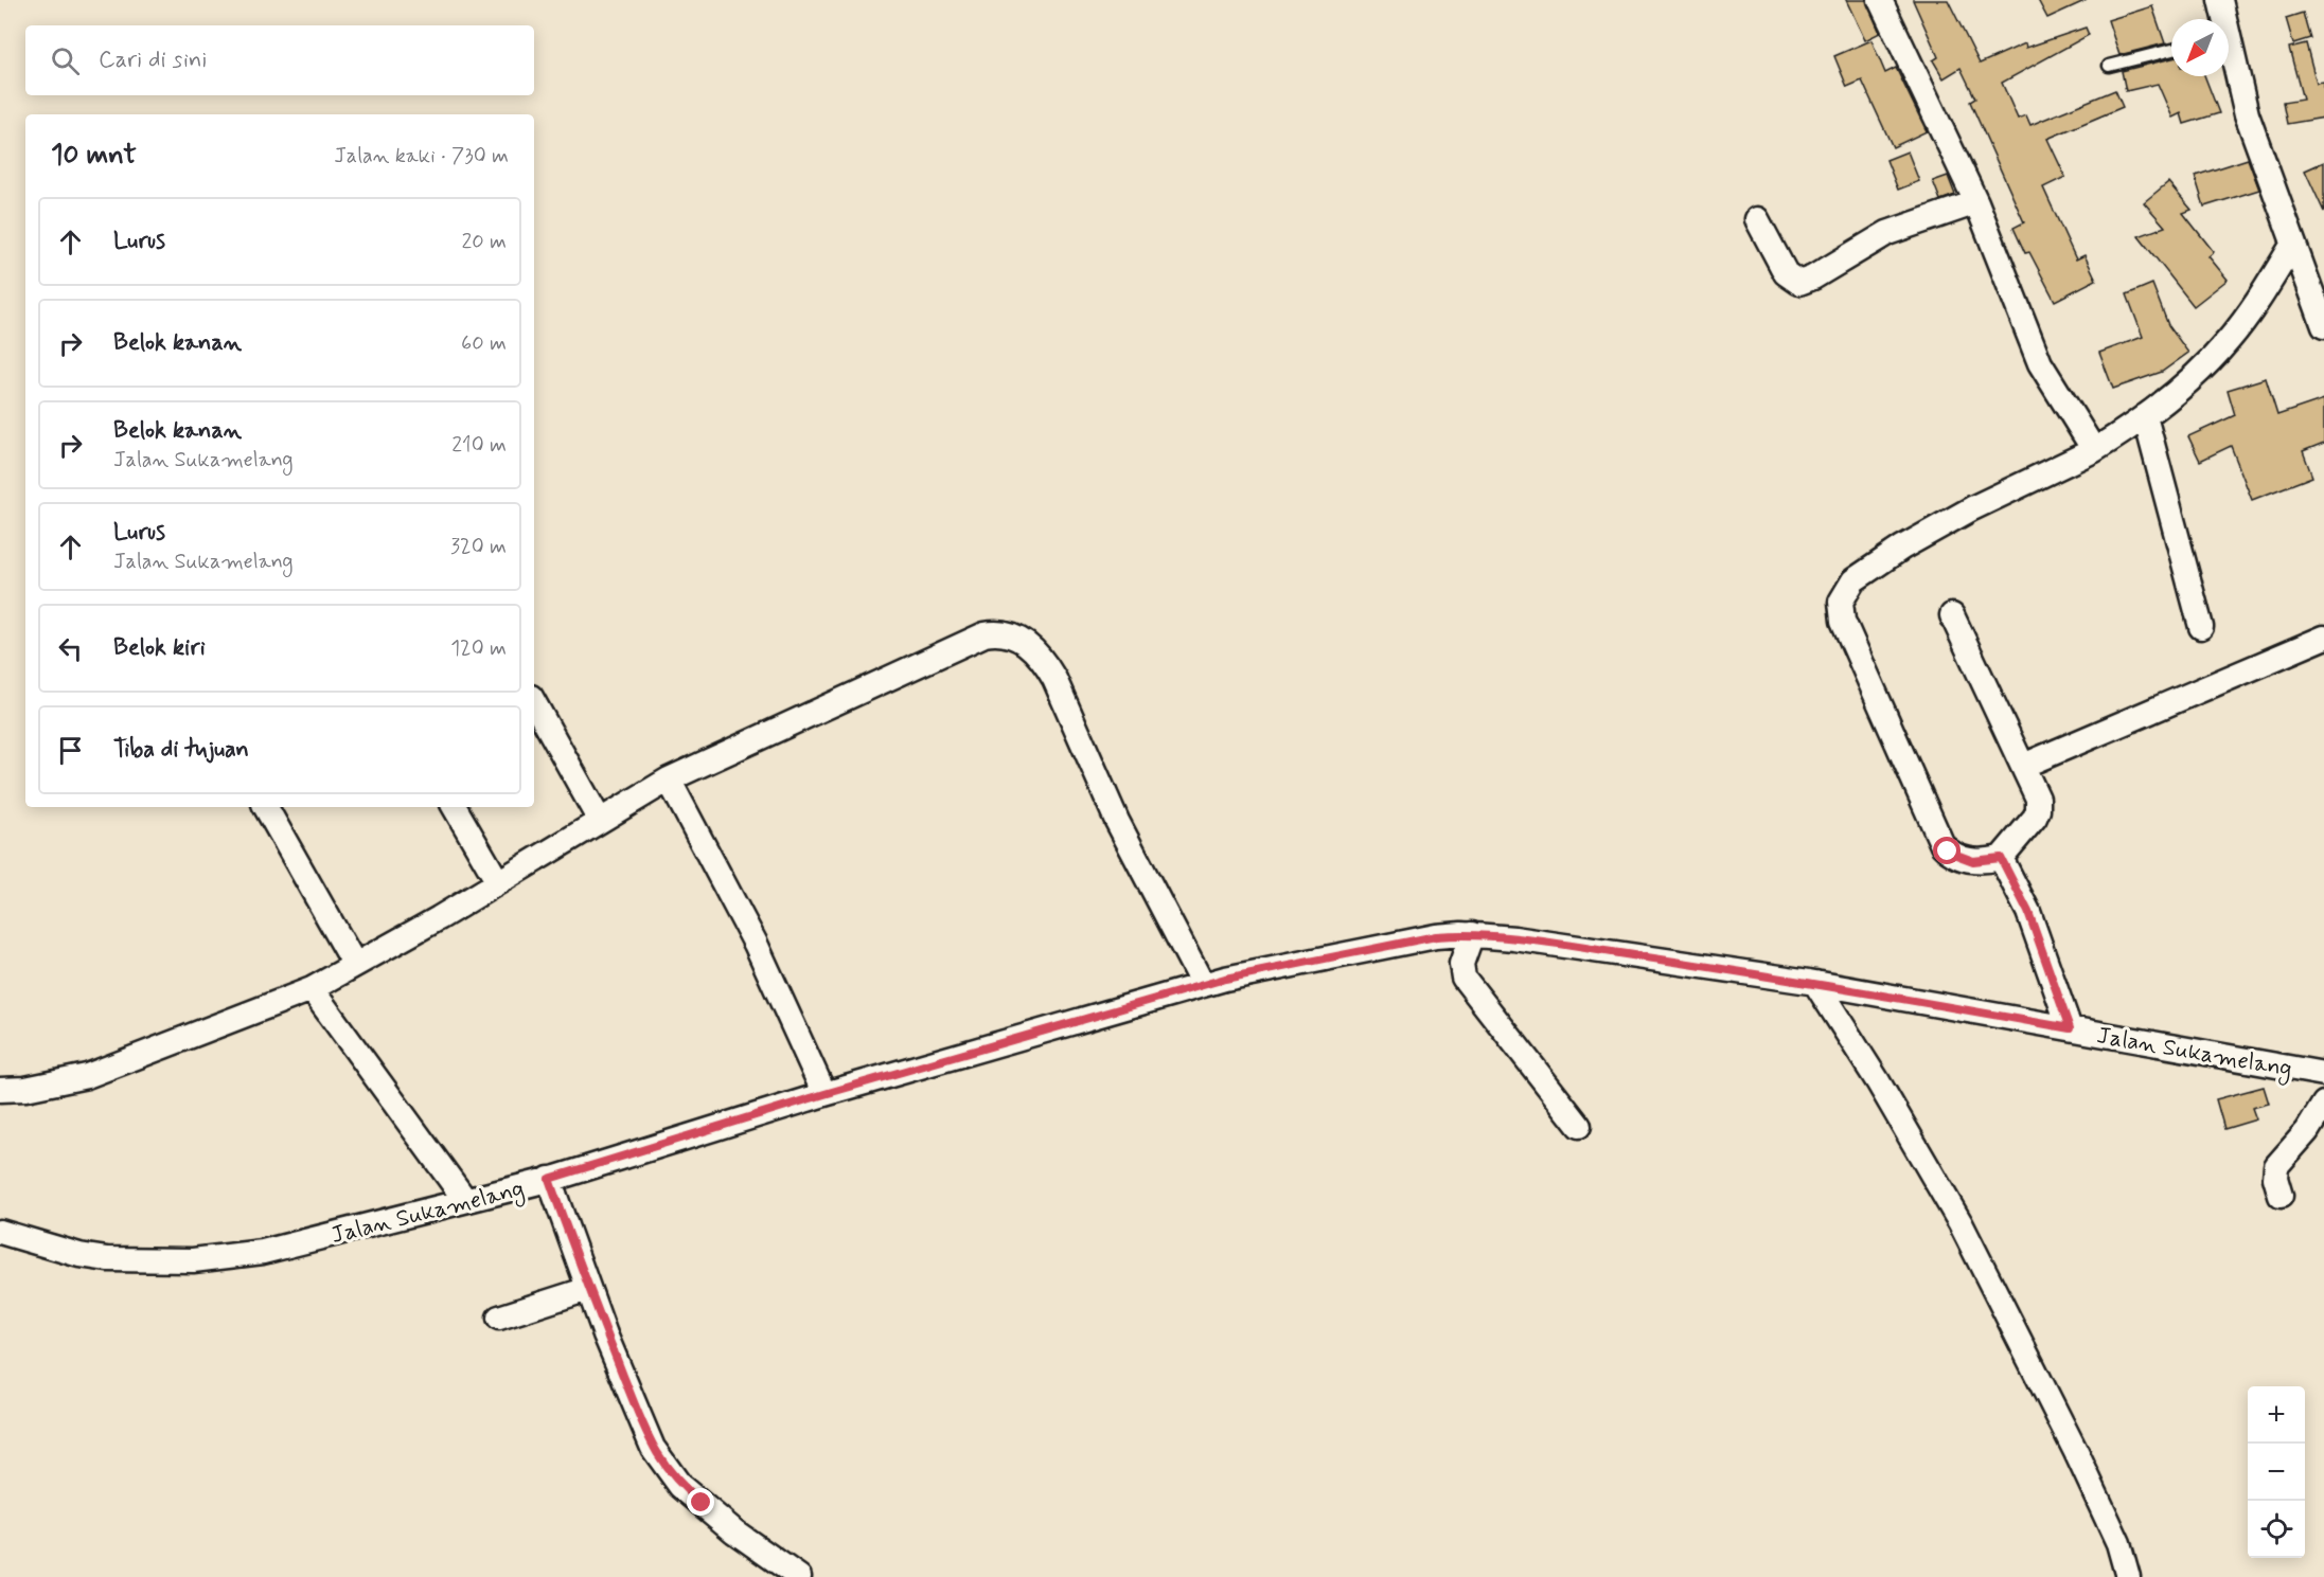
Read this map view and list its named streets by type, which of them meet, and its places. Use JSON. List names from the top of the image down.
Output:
{
  "streets": {
    "street": ["Jalan Sukamelang"]
  },
  "north": "bottom left",
  "page": {
    "search": "Cari di sini",
    "heading": ["10 mnt", "Jalan kaki · 730 m"],
    "list": [
      ["Lurus", "20 m"],
      ["Belok kanan", "60 m"],
      ["Belok kanan", "Jalan Sukamelang", "210 m"],
      ["Lurus", "Jalan Sukamelang", "320 m"],
      ["Belok kiri", "120 m"],
      "Tiba di tujuan"
    ],
    "map_buttons": ["+", "−"]
  }
}
